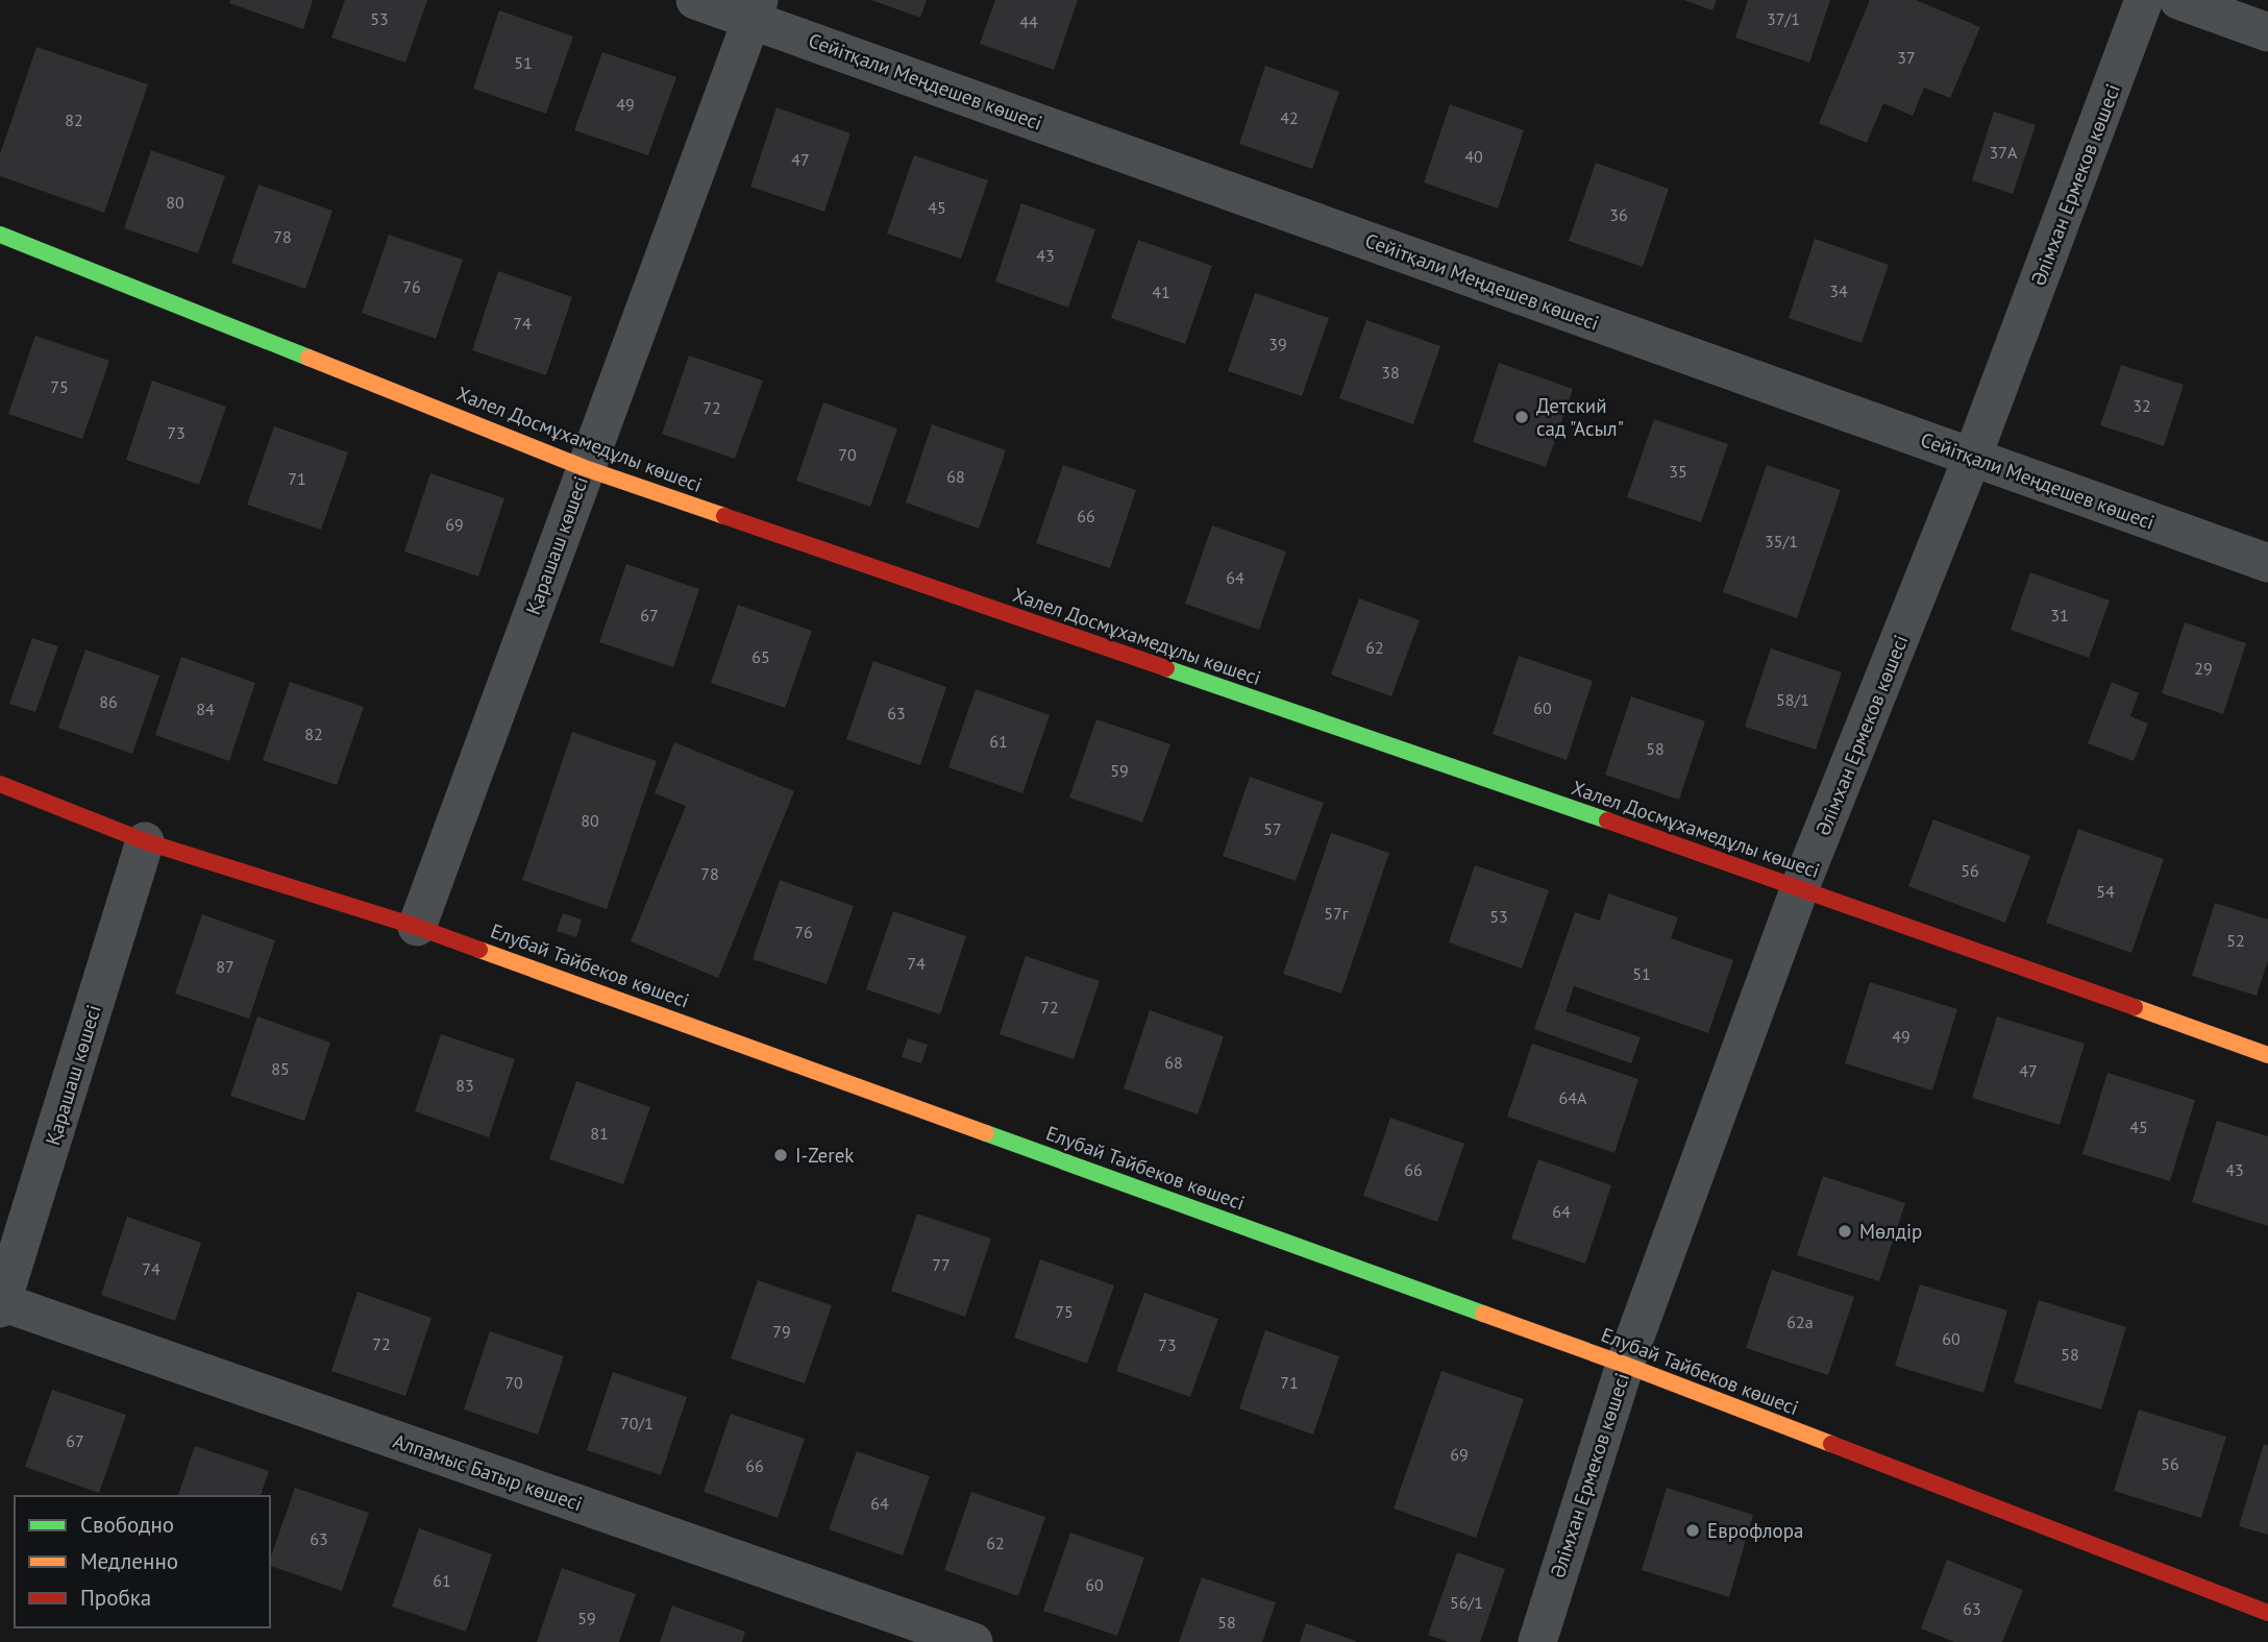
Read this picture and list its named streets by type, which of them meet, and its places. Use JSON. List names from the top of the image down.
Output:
{
  "streets": {
    "street": [
      "Сейітқали Меңдешев көшесі",
      "Әлімхан Ермеков көшесі",
      "Халел Досмұхамедұлы көшесі",
      "Қарашаш көшесі",
      "Елубай Тайбеков көшесі",
      "Алпамыс Батыр көшесі"
    ]
  },
  "crossings": [
    ["Сейітқали Меңдешев көшесі", "Әлімхан Ермеков көшесі"],
    ["Сейітқали Меңдешев көшесі", "Қарашаш көшесі"],
    ["Әлімхан Ермеков көшесі", "Халел Досмұхамедұлы көшесі"],
    ["Әлімхан Ермеков көшесі", "Елубай Тайбеков көшесі"],
    ["Халел Досмұхамедұлы көшесі", "Қарашаш көшесі"],
    ["Қарашаш көшесі", "Елубай Тайбеков көшесі"],
    ["Қарашаш көшесі", "Алпамыс Батыр көшесі"]
  ],
  "places": [
    "Детский сад \"Асыл\"",
    "I-Zerek",
    "Мөлдір",
    "Еврофлора"
  ],
  "house_numbers": [
    "53",
    "37/1",
    "44",
    "37",
    "51",
    "49",
    "42",
    "82",
    "37А",
    "40",
    "47",
    "80",
    "45",
    "36",
    "78",
    "43",
    "76",
    "34",
    "41",
    "74",
    "39",
    "38",
    "75",
    "32",
    "72",
    "73",
    "70",
    "35",
    "68",
    "71",
    "66",
    "69",
    "35/1",
    "64",
    "67",
    "31",
    "62",
    "65",
    "29",
    "58/1",
    "86",
    "60",
    "84",
    "63",
    "82",
    "61",
    "58",
    "59",
    "80",
    "57",
    "56",
    "78",
    "54",
    "57г",
    "53",
    "76",
    "52",
    "74",
    "87",
    "51",
    "72",
    "49",
    "68",
    "85",
    "47",
    "83",
    "64А",
    "45",
    "81",
    "66",
    "43",
    "64",
    "77",
    "74",
    "75",
    "62а",
    "79",
    "60",
    "72",
    "73",
    "58",
    "70",
    "71",
    "70/1",
    "67",
    "69",
    "56",
    "66",
    "64",
    "63",
    "62",
    "61",
    "60",
    "56/1",
    "63",
    "59",
    "58"
  ],
  "legend": ["Свободно", "Медленно", "Пробка"]
}
